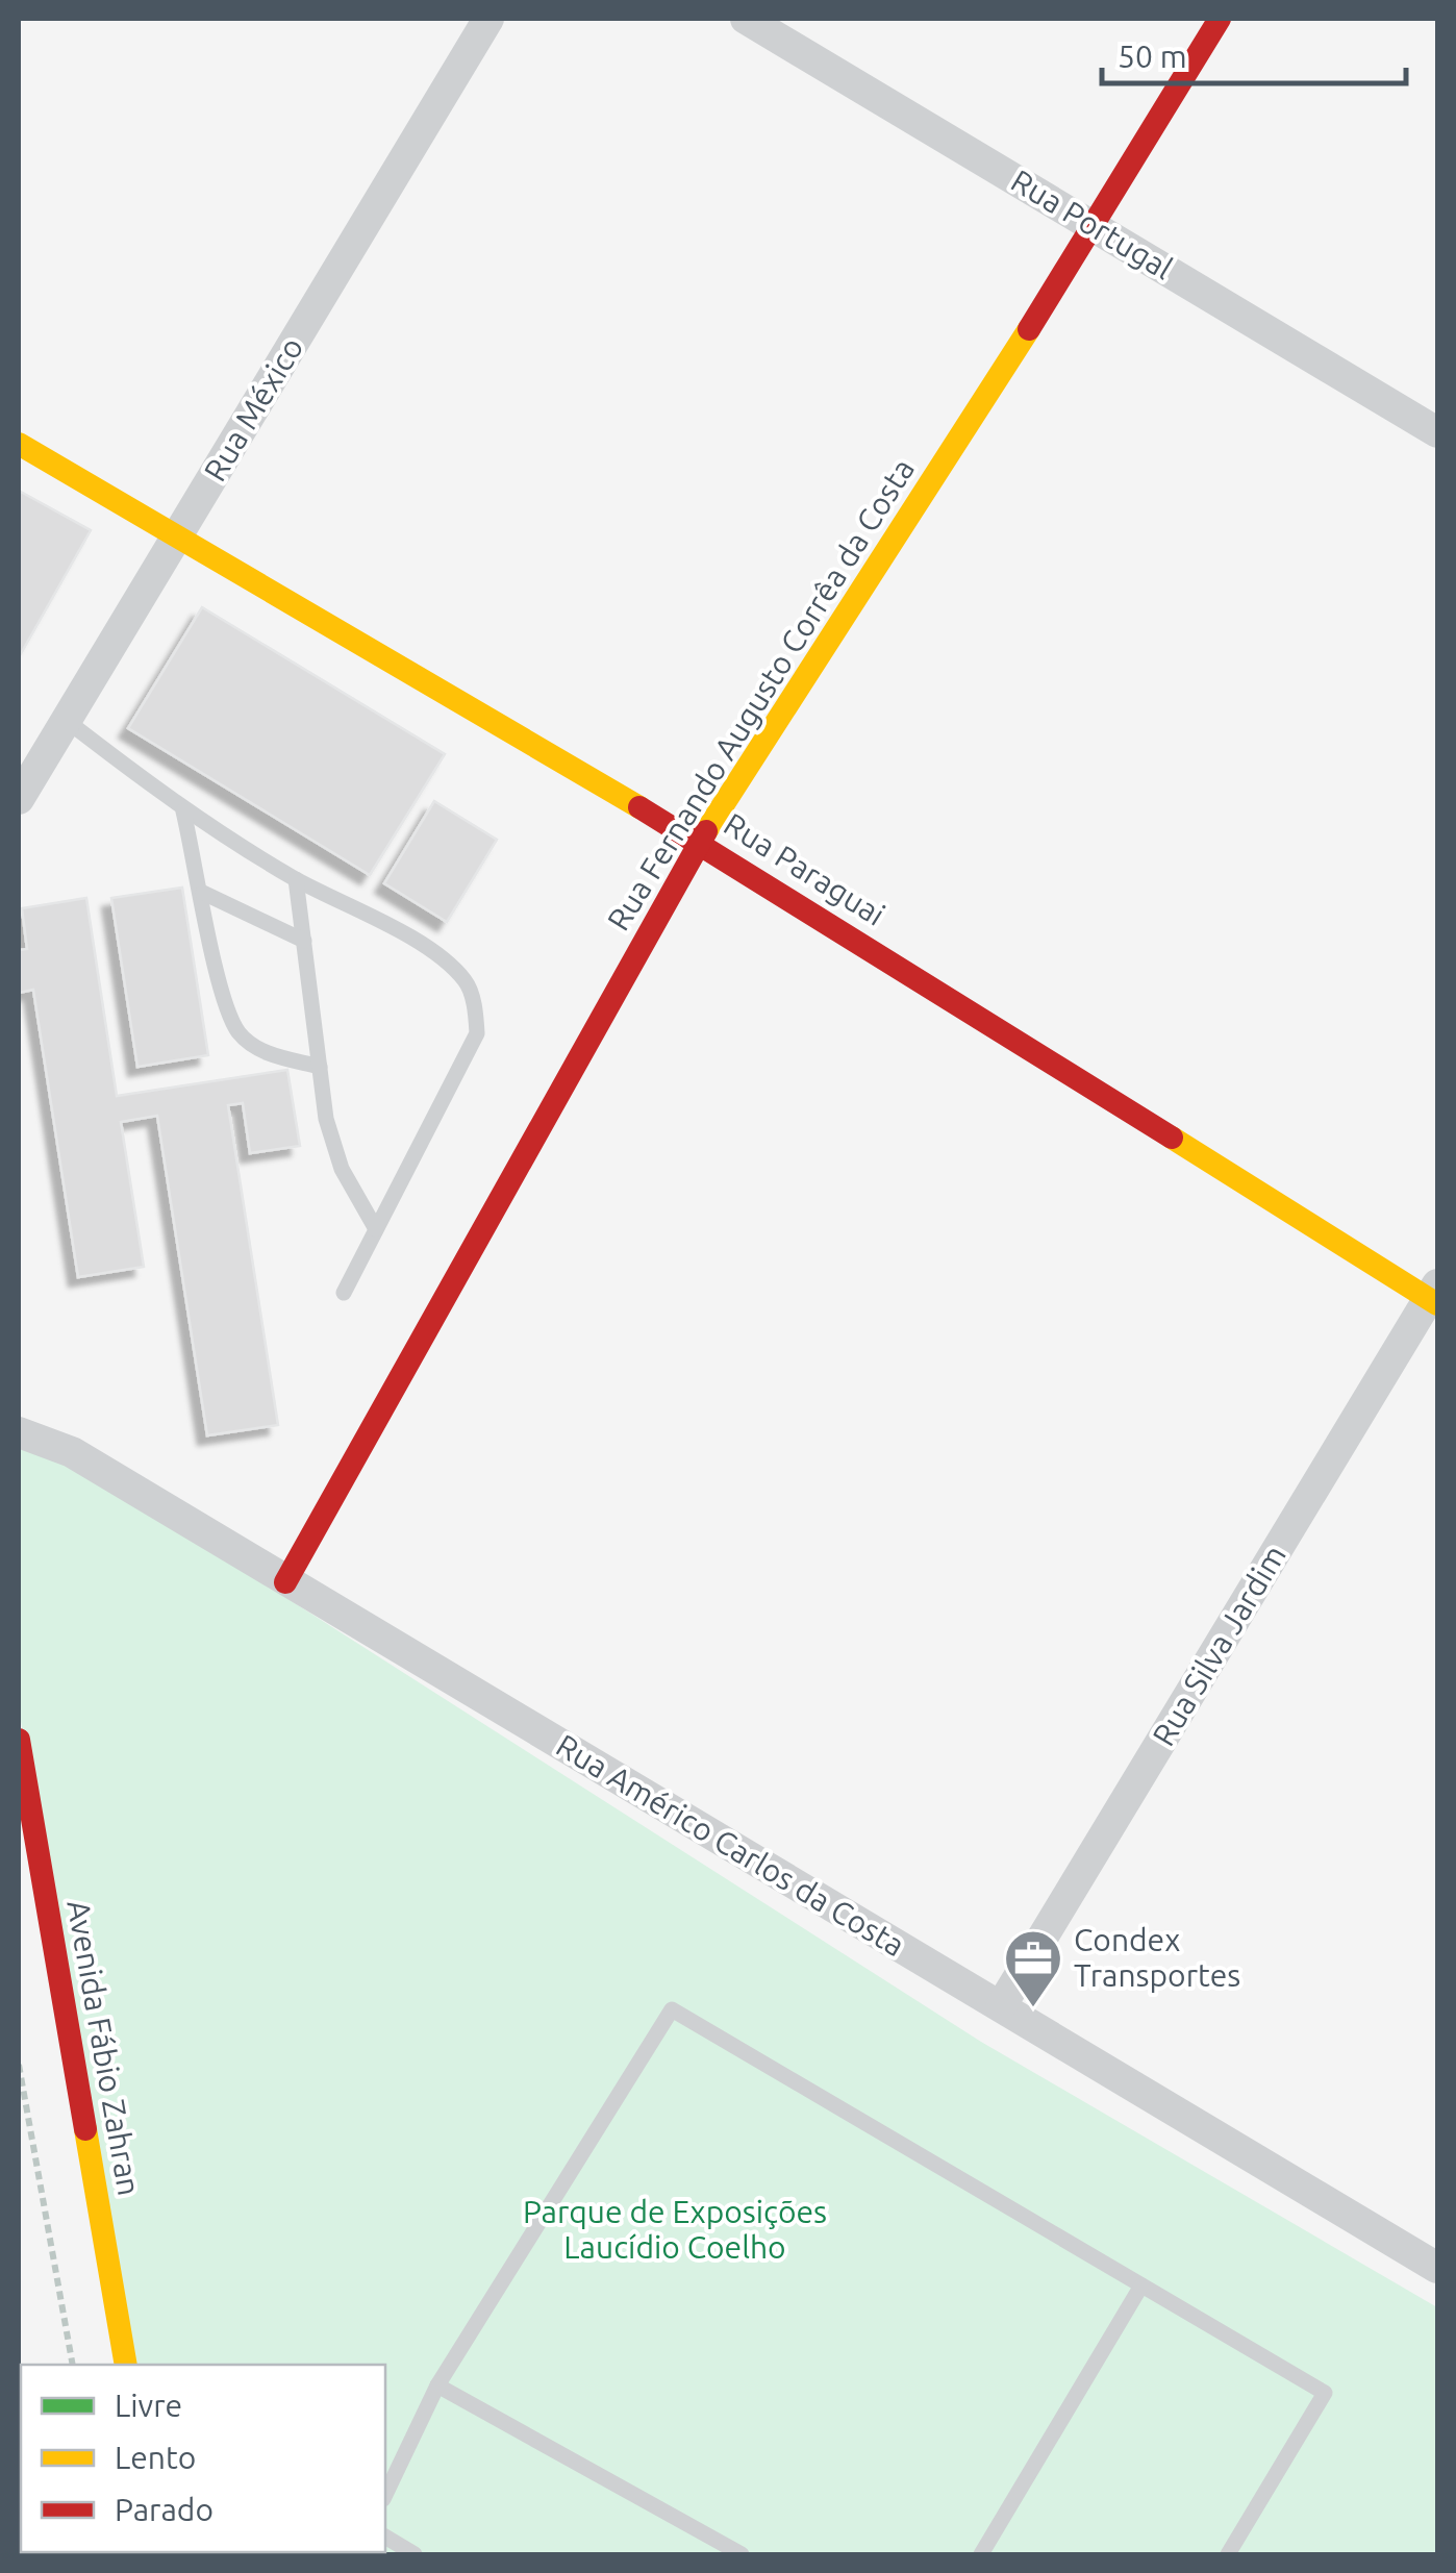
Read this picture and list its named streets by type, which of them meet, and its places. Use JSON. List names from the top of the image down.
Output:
{
  "streets": {
    "street": [
      "Rua Portugal",
      "Rua México",
      "Rua Fernando Augusto Corrêa da Costa",
      "Rua Paraguai",
      "Rua Silva Jardim",
      "Rua Américo Carlos da Costa",
      "Avenida Fábio Zahran"
    ]
  },
  "crossings": [
    ["Rua Portugal", "Rua Fernando Augusto Corrêa da Costa"],
    ["Rua México", "Rua Paraguai"],
    ["Rua Fernando Augusto Corrêa da Costa", "Rua Paraguai"],
    ["Rua Fernando Augusto Corrêa da Costa", "Rua Américo Carlos da Costa"],
    ["Rua Paraguai", "Rua Silva Jardim"],
    ["Rua Silva Jardim", "Rua Américo Carlos da Costa"]
  ],
  "parks": ["Parque de Exposições Laucídio Coelho"],
  "places": {
    "office": ["Condex Transportes"]
  },
  "legend": ["Livre", "Lento", "Parado"],
  "scale_bar": "50 m"
}
